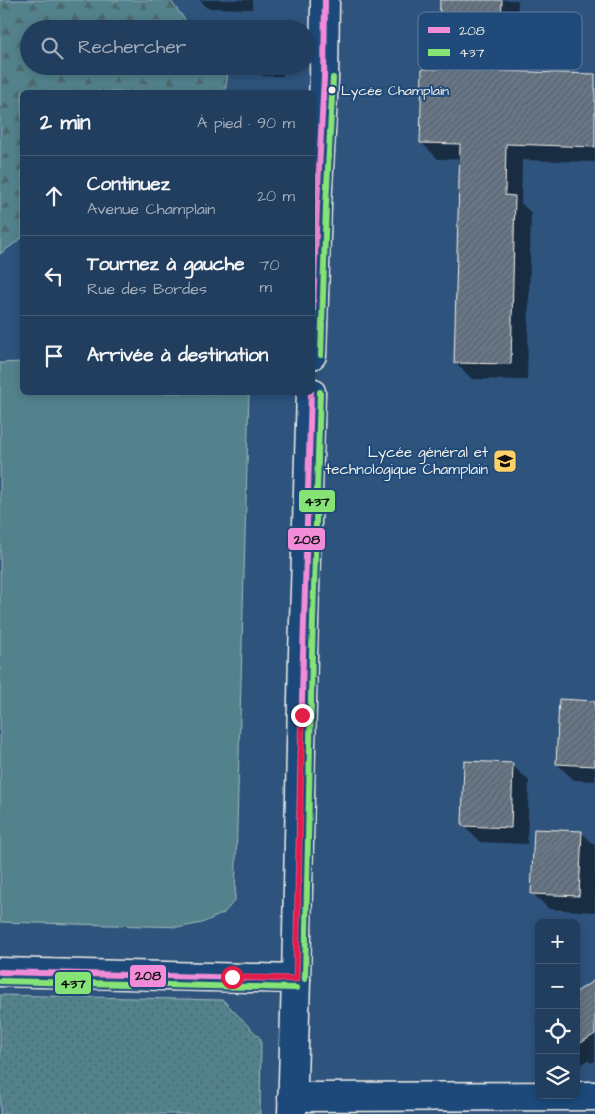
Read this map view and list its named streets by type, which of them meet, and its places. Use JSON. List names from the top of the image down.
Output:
{
  "places": {
    "other": ["Lycée Champlain"],
    "school or university": ["Lycée général et technologique Champlain"]
  },
  "lines": ["transit line 208", "transit line 437"],
  "legend": ["208", "437"],
  "page": {
    "search": "Rechercher",
    "heading": ["2 min", "À pied · 90 m"],
    "list": [
      ["Continuez", "Avenue Champlain", "20 m"],
      ["Tournez à gauche", "Rue des Bordes", "70 m"],
      "Arrivée à destination"
    ],
    "map_buttons": ["+", "−"]
  }
}
